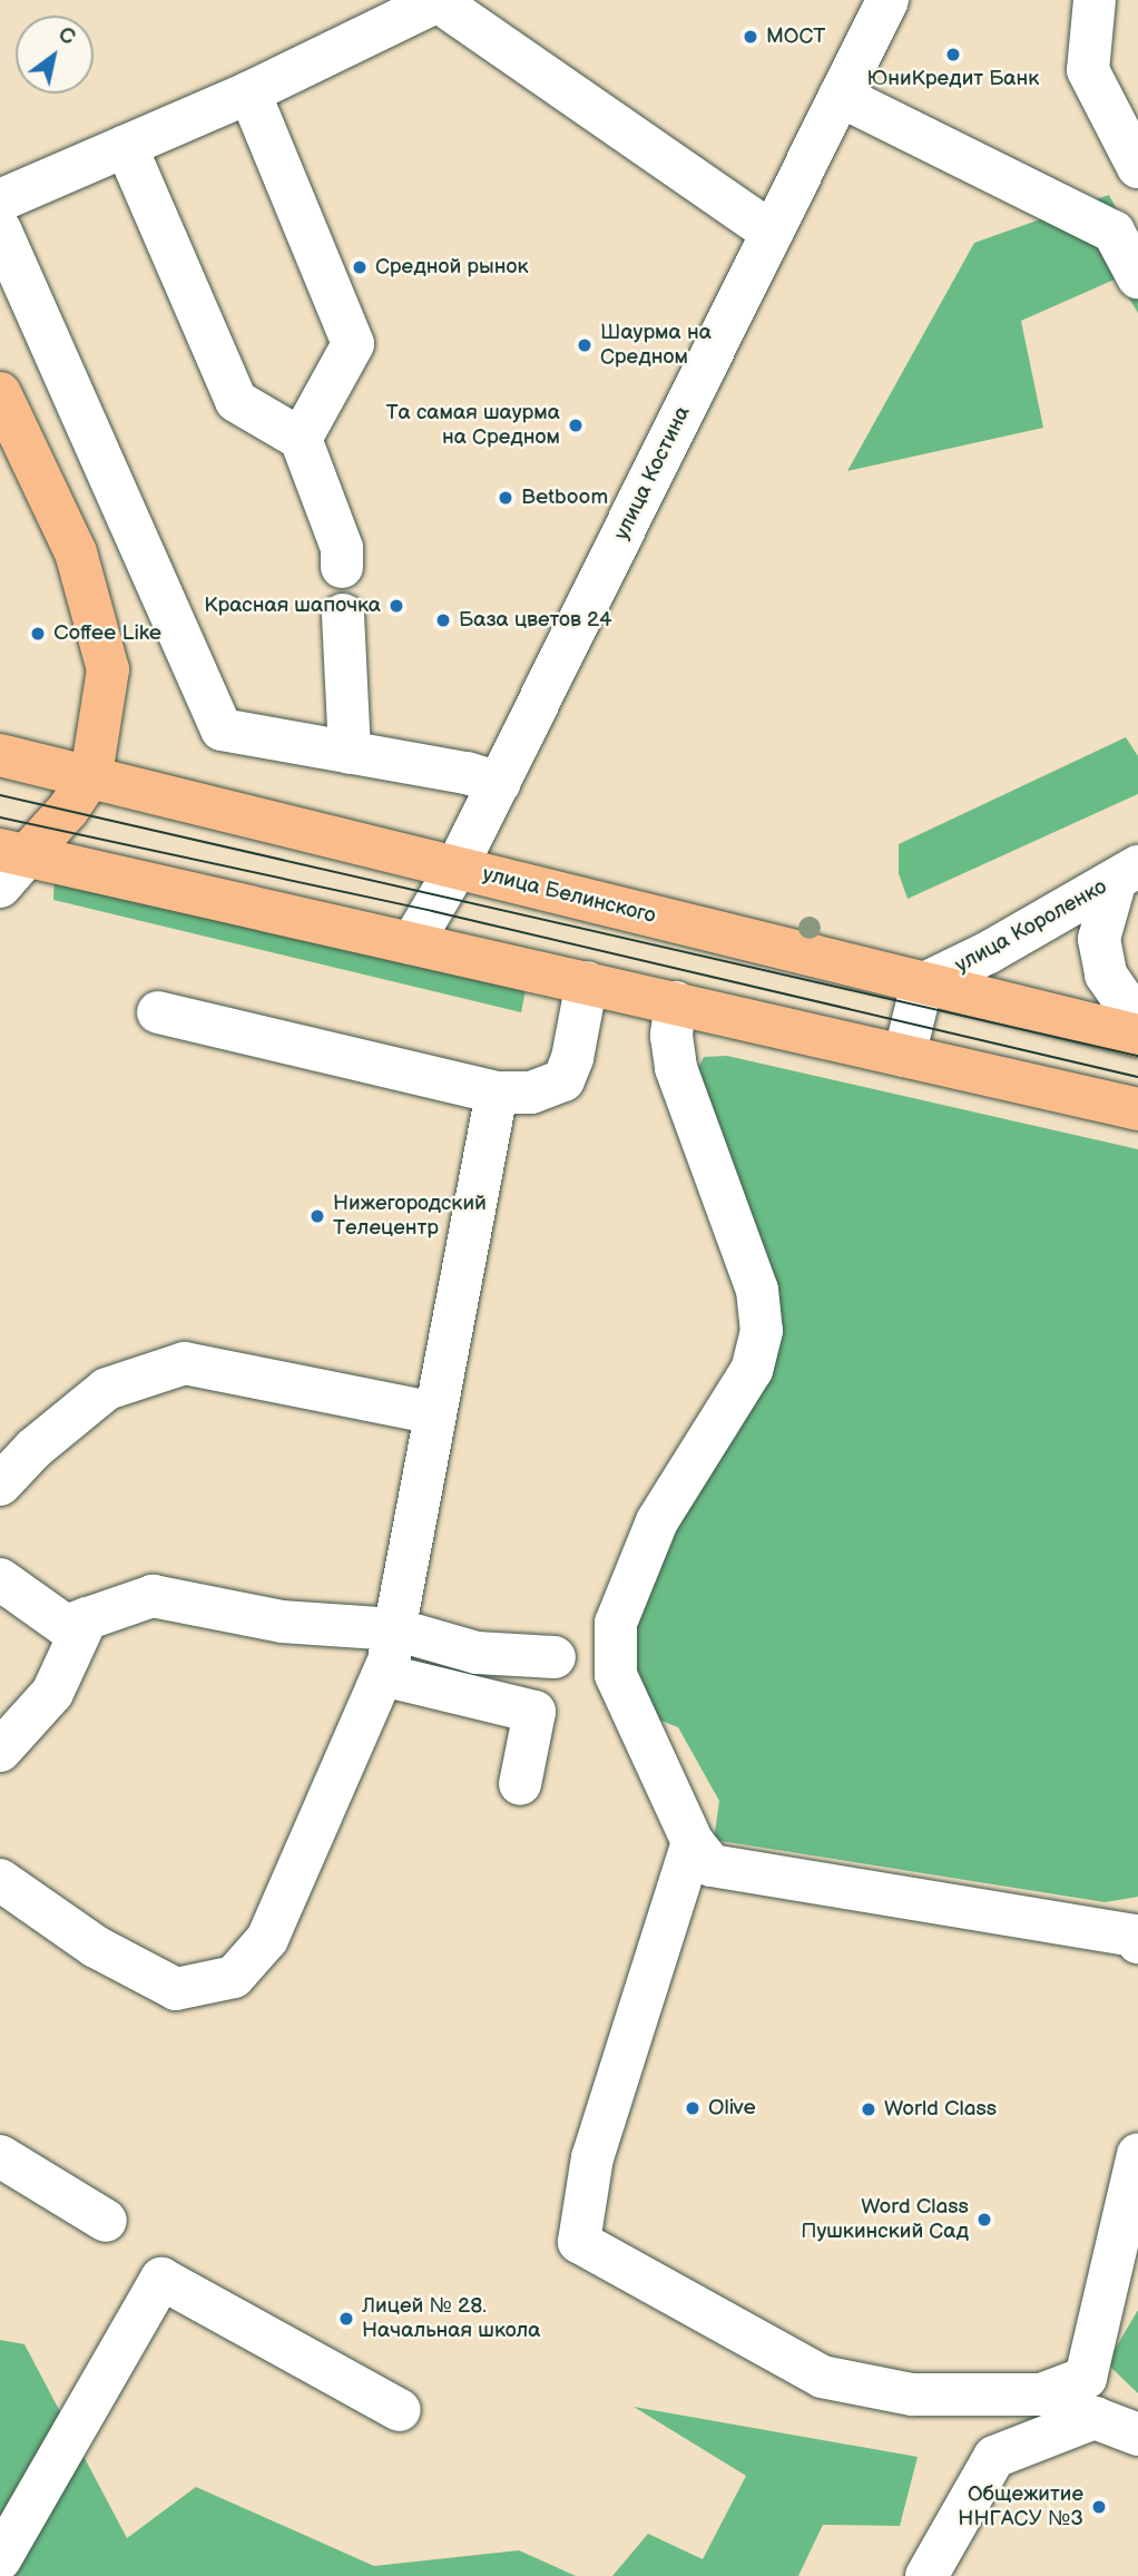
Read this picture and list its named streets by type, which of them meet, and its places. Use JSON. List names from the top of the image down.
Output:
{
  "streets": {
    "main road": ["улица Белинского"],
    "street": ["улица Костина", "улица Короленко"]
  },
  "crossings": [
    ["улица Костина", "улица Белинского"],
    ["улица Белинского", "улица Короленко"]
  ],
  "places": [
    "МОСТ",
    "ЮниКредит Банк",
    "Средной рынок",
    "Шаурма на Средном",
    "Та самая шаурма на Средном",
    "Betboom",
    "Красная шапочка",
    "База цветов 24",
    "Coffee Like",
    "Нижегородский Телецентр",
    "Olive",
    "World Class",
    "Word Class Пушкинский Сад",
    "Лицей № 28. Начальная школа",
    "Общежитие ННГАСУ №3"
  ],
  "north": "top right"
}
